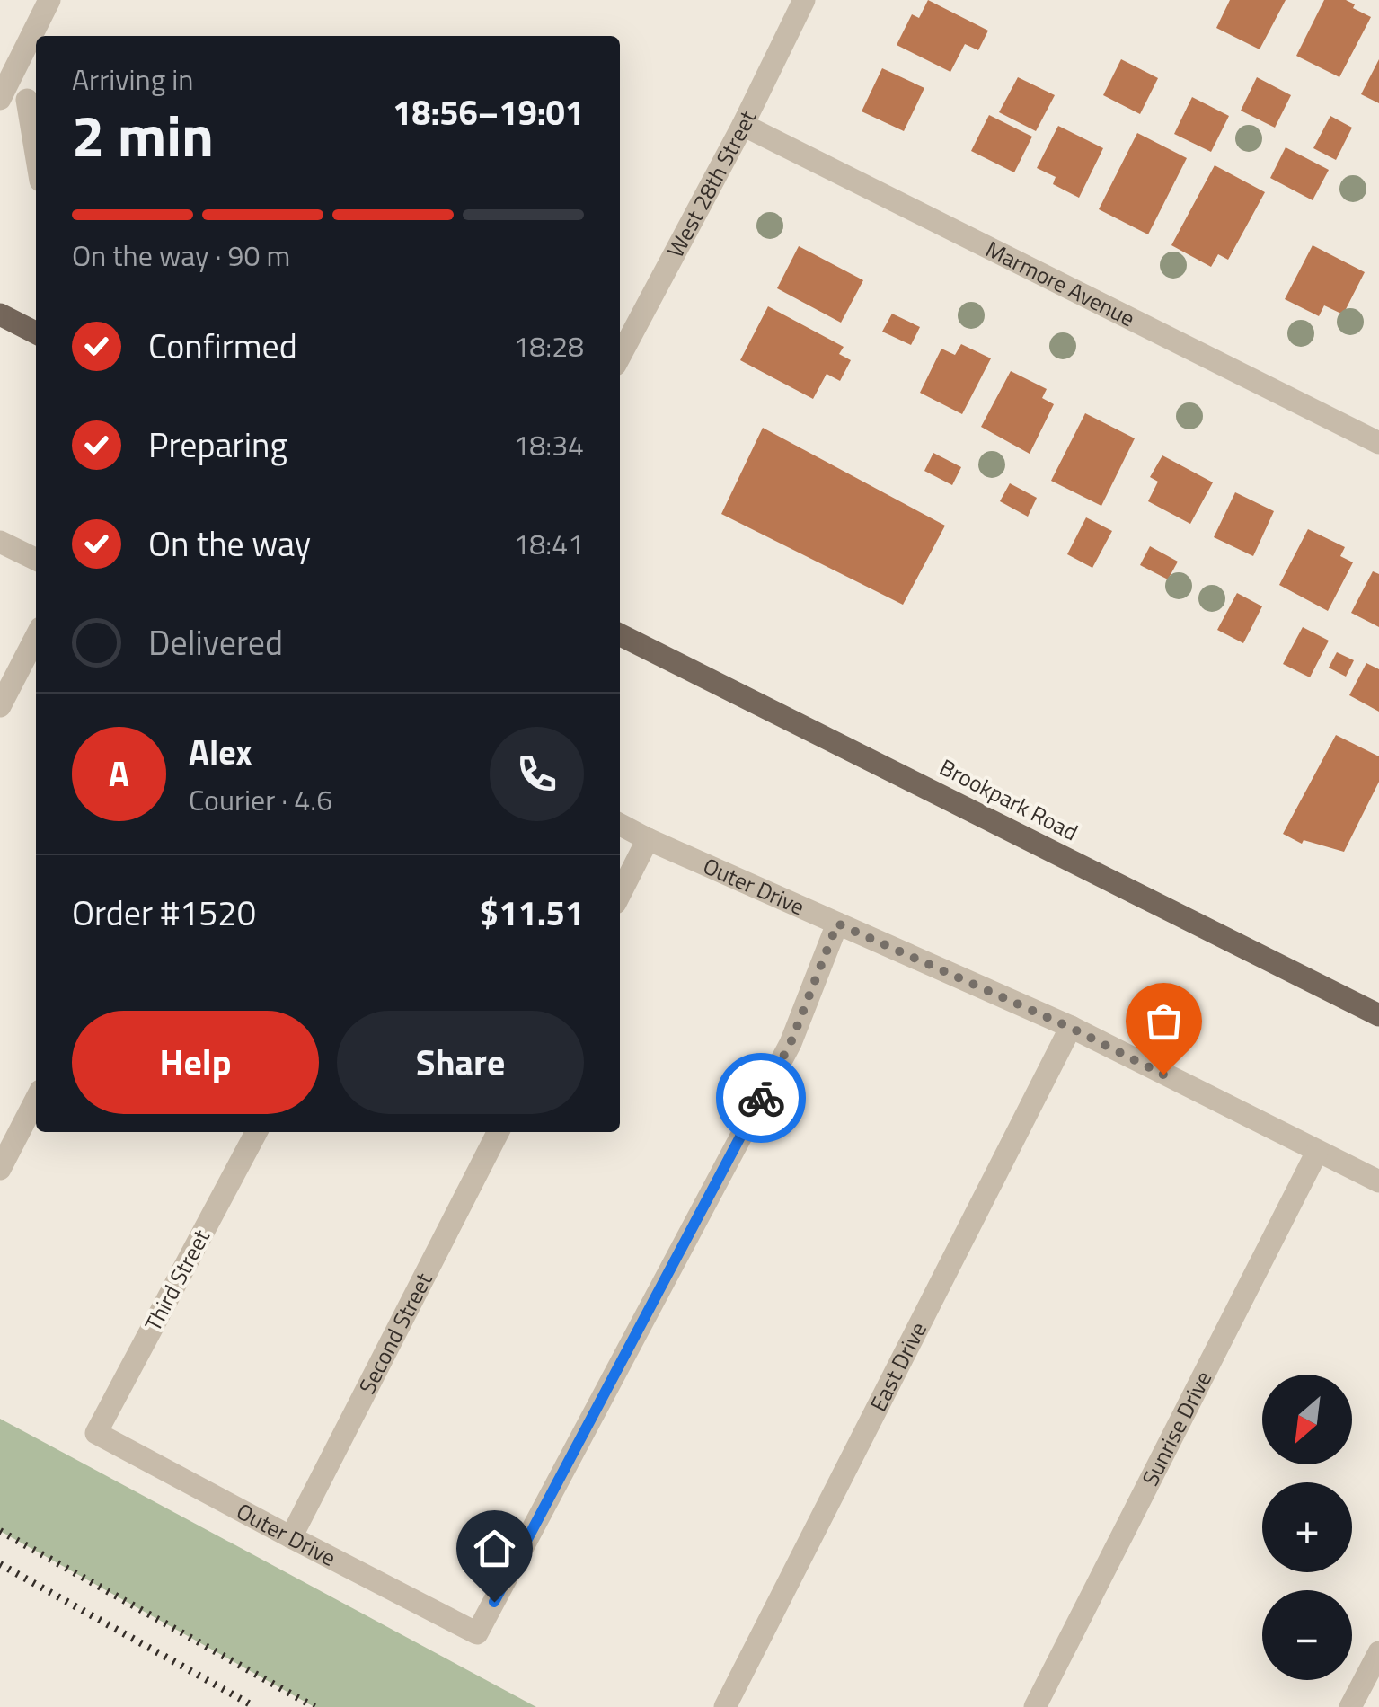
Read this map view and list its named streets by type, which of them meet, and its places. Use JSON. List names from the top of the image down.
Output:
{
  "streets": {
    "main road": ["Brookpark Road"],
    "street": [
      "West 28th Street",
      "Marmore Avenue",
      "Outer Drive",
      "Third Street",
      "Second Street",
      "East Drive",
      "Sunrise Drive"
    ]
  },
  "crossings": [
    ["West 28th Street", "Marmore Avenue"],
    ["Outer Drive", "Third Street"],
    ["Outer Drive", "Second Street"],
    ["Outer Drive", "East Drive"],
    ["Outer Drive", "Sunrise Drive"]
  ],
  "north": "bottom left",
  "page": {
    "heading": ["2 min", "Arriving in", "18:56–19:01"],
    "panel": [
      "Alex",
      "Courier · 4.6",
      "Order #1520",
      "$11.51"
    ],
    "bar": "On the way · 90 m",
    "list": [
      ["Confirmed", "18:28"],
      ["Preparing", "18:34"],
      ["On the way", "18:41"],
      "Delivered"
    ],
    "round": "A",
    "buttons": ["Help", "Share"],
    "map_buttons": ["+", "−"]
  }
}
